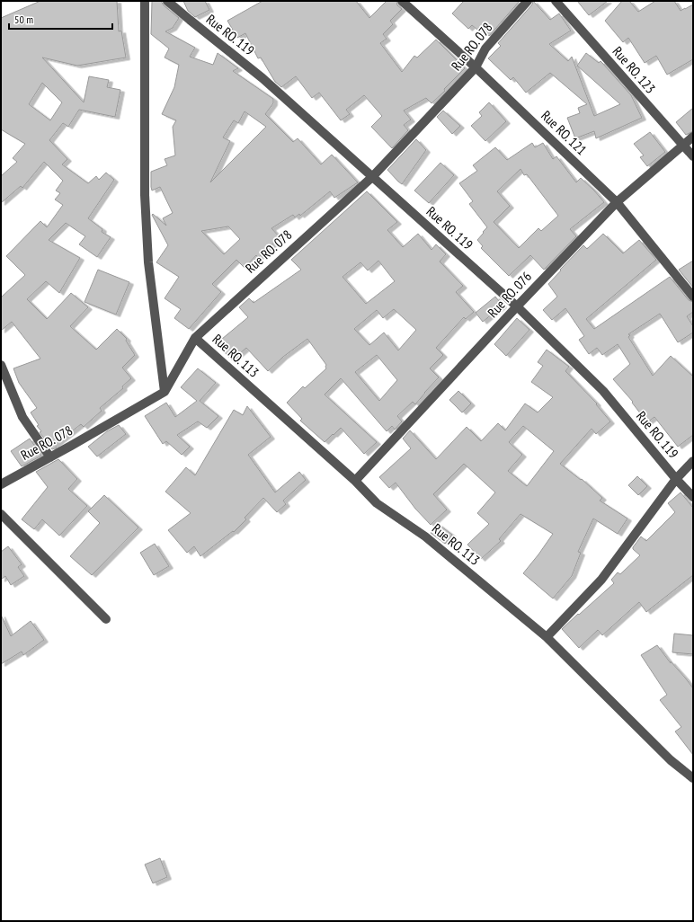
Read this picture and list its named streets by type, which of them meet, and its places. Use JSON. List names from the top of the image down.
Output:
{
  "streets": {
    "street": [
      "Rue RO. 119",
      "Rue RO. 078",
      "Rue RO. 123",
      "Rue RO. 121",
      "Rue RO. 076",
      "Rue RO. 113"
    ]
  },
  "crossings": [
    ["Rue RO. 119", "Rue RO. 078"],
    ["Rue RO. 119", "Rue RO. 076"],
    ["Rue RO. 078", "Rue RO. 121"],
    ["Rue RO. 078", "Rue RO. 113"],
    ["Rue RO. 123", "Rue RO. 076"],
    ["Rue RO. 121", "Rue RO. 076"],
    ["Rue RO. 076", "Rue RO. 113"]
  ],
  "scale_bar": "50 m"
}
